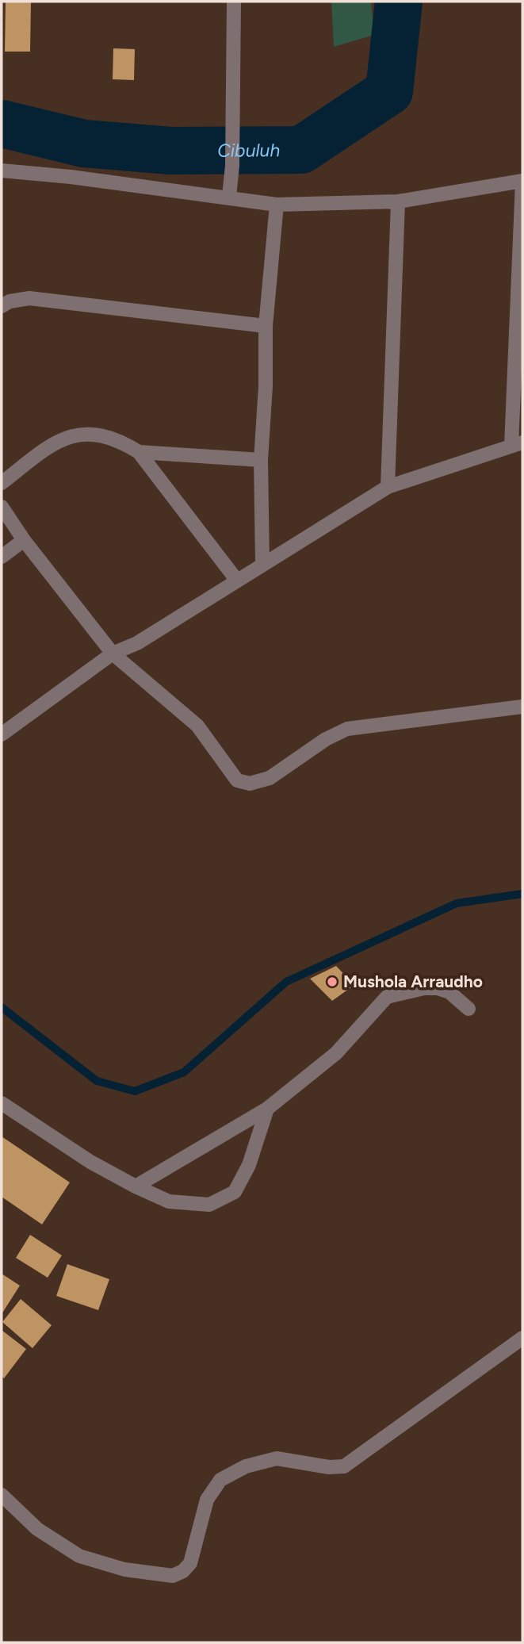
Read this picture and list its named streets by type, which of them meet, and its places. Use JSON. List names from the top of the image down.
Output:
{
  "water": ["Cibuluh"],
  "places": ["Mushola Arraudho"]
}
